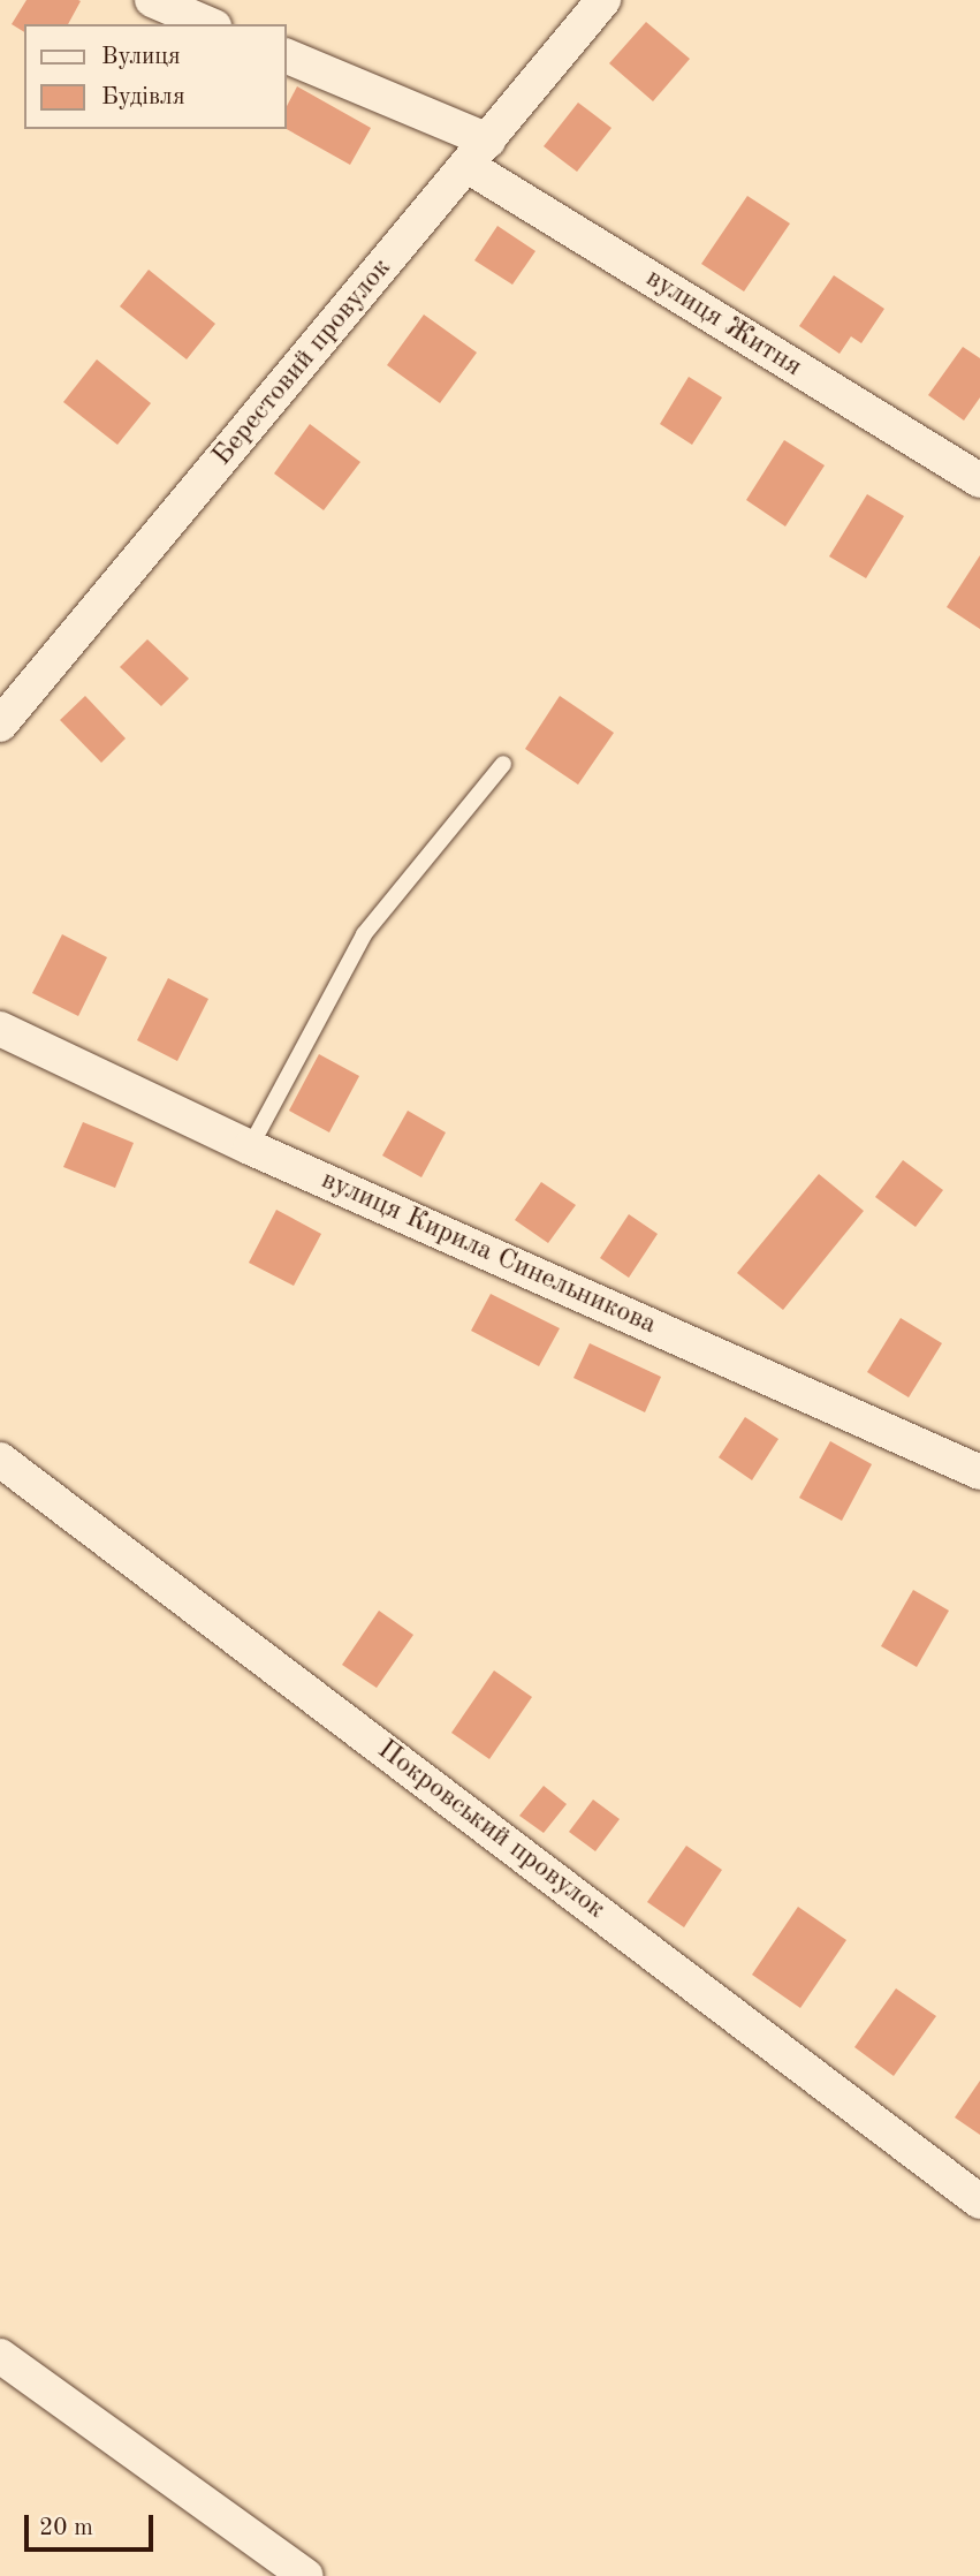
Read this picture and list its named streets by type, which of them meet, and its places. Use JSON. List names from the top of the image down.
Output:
{
  "streets": {
    "street": [
      "вулиця Житня",
      "Берестовий провулок",
      "вулиця Кирила Синельникова",
      "Покровський провулок"
    ]
  },
  "crossings": [
    ["вулиця Житня", "Берестовий провулок"]
  ],
  "legend": ["Вулиця", "Будівля"],
  "scale_bar": "20 m"
}
